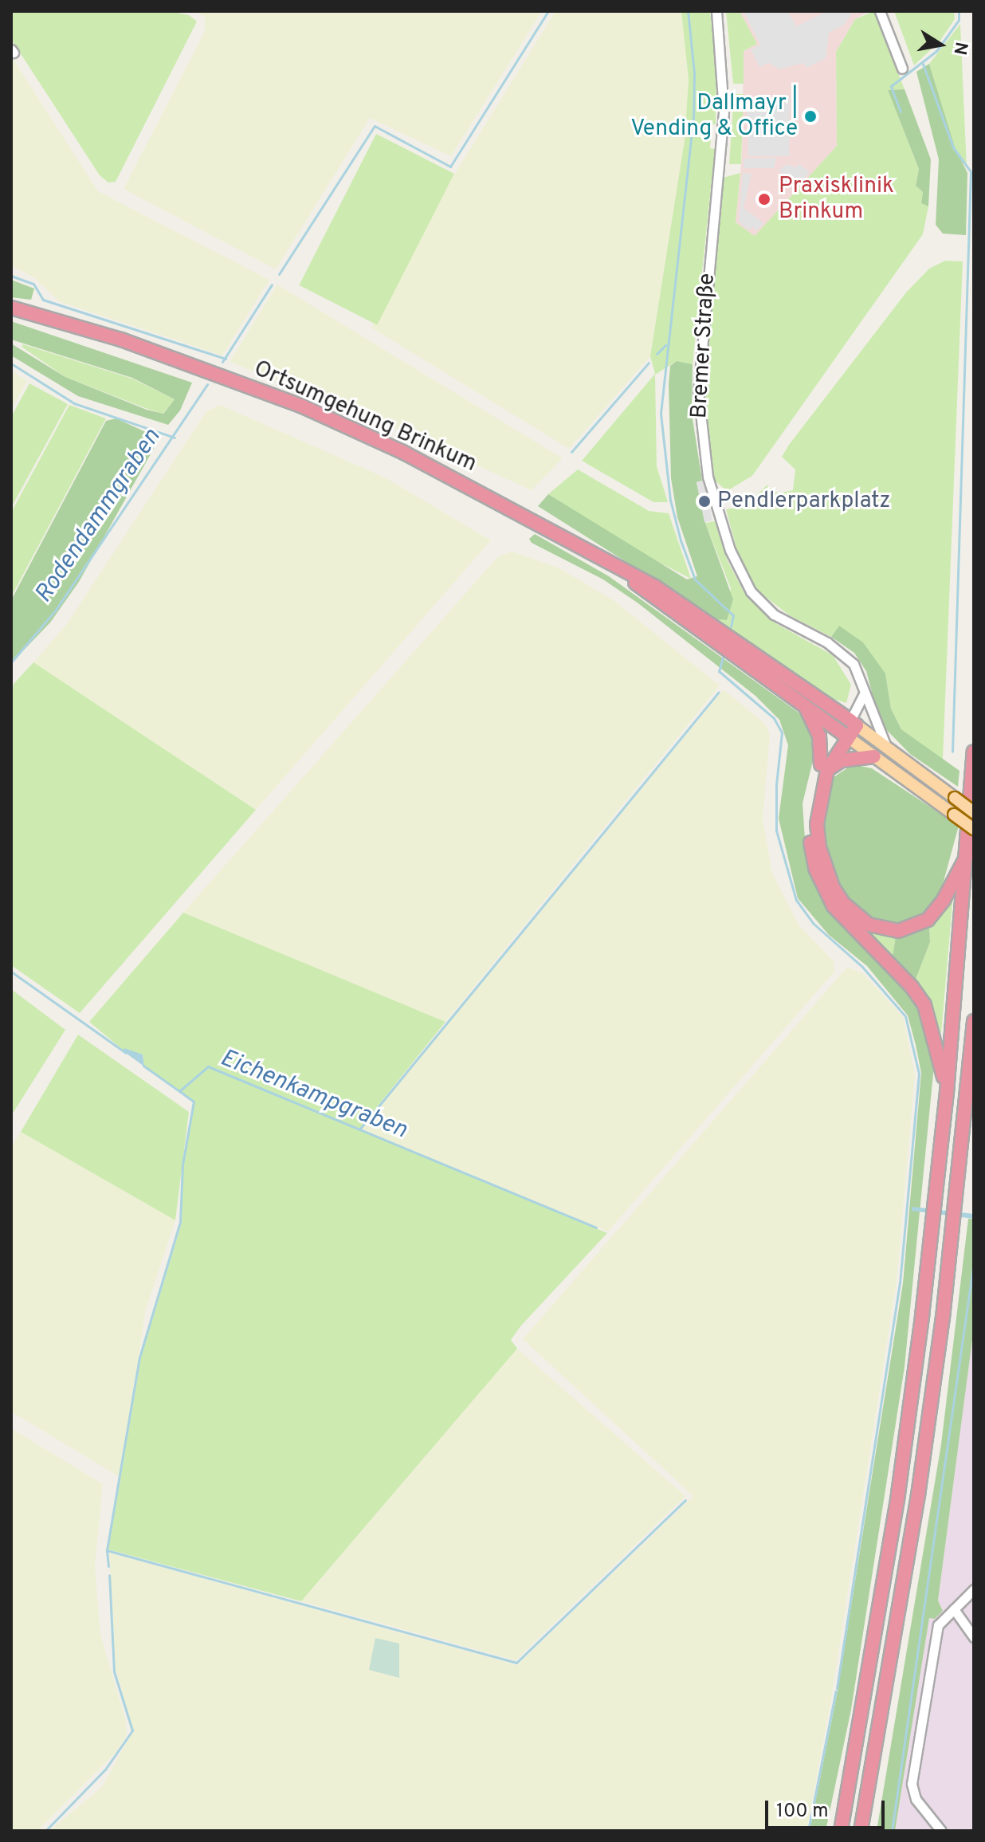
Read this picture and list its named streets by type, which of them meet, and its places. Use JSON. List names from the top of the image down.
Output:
{
  "streets": {
    "highway": ["Ortsumgehung Brinkum"],
    "street": ["Bremer Straße"]
  },
  "water": ["Rodendammgraben", "Eichenkampgraben"],
  "places": ["Dallmayr | Vending & Office", "Praxisklinik Brinkum", "Pendlerparkplatz"],
  "scale_bar": "100 m",
  "north": "right"
}
